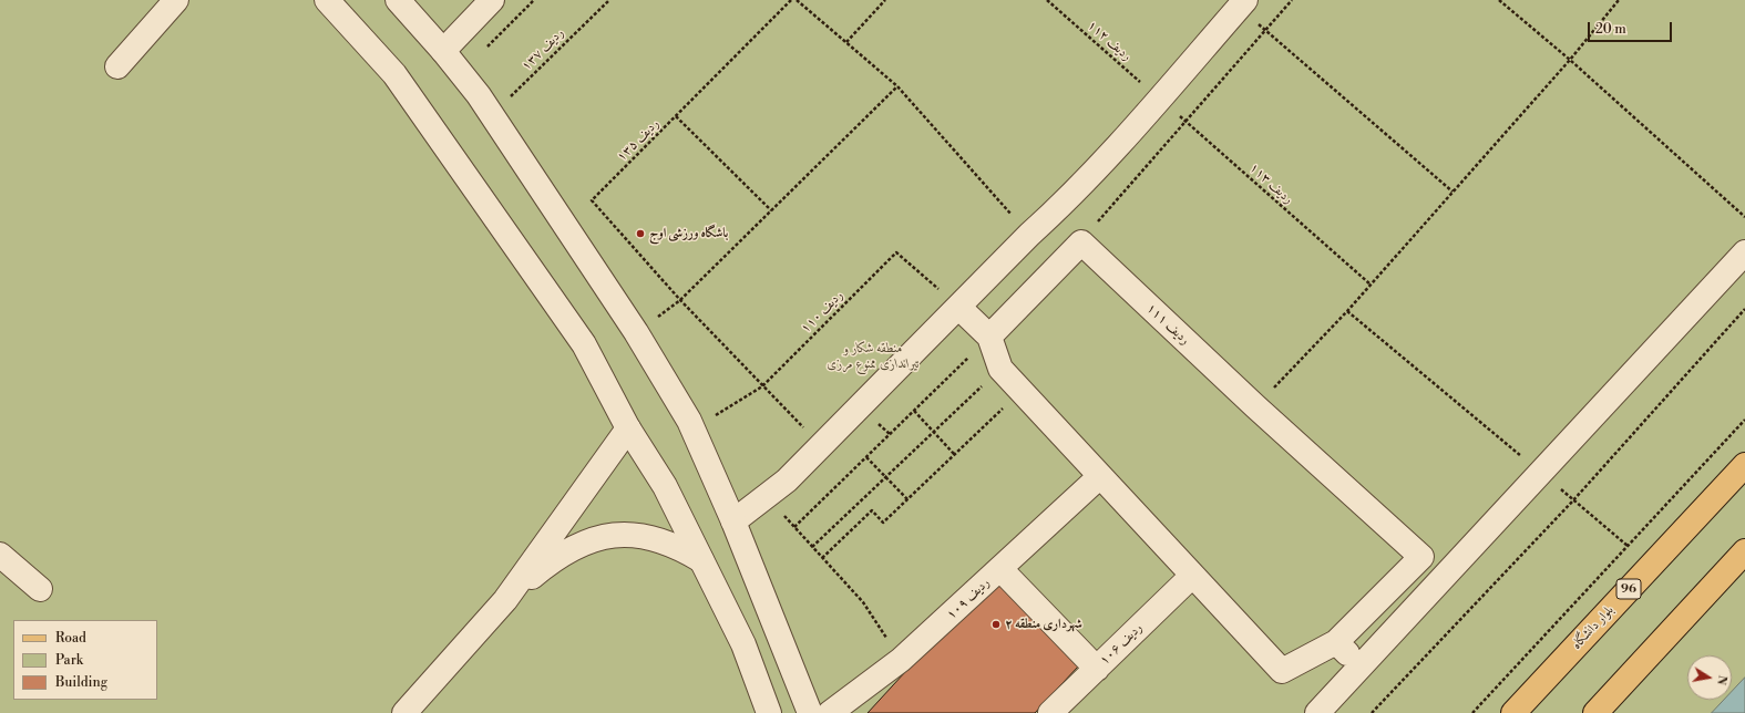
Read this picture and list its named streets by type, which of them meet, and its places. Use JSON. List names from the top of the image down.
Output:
{
  "streets": {
    "main road": ["96", "بلوار دانشگاه"],
    "street": ["ردیف ۱۱۱", "ردیف ۱۰۹", "ردیف ۱۰۶"],
    "path": [
      "ردیف ۱۱۲",
      "ردیف ۱۳۷",
      "ردیف ۱۳۵",
      "ردیف ۱۱۳",
      "ردیف ۱۱۰"
    ]
  },
  "crossings": [
    ["ردیف ۱۱۲", "ردیف ۱۱۳"]
  ],
  "parks": ["منطقه شکار و تیراندازی ممنوع مرزی"],
  "places": ["باشگاه ورزشی اوج", "شهرداری منطقه ۲"],
  "legend": ["Road", "Park", "Building"],
  "scale_bar": "20 m",
  "north": "right"
}
